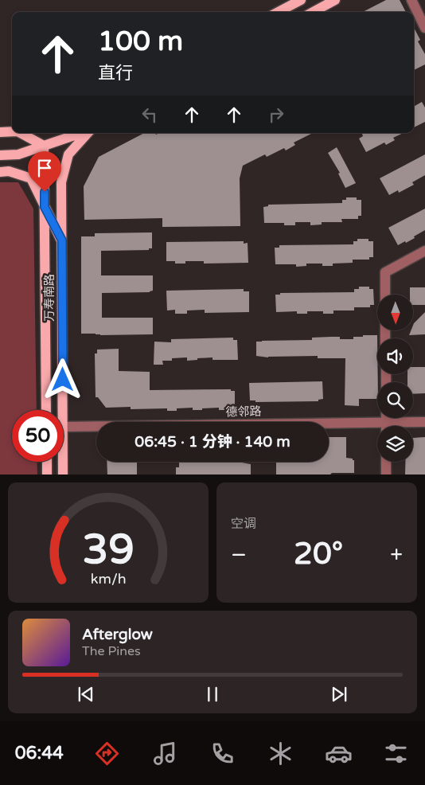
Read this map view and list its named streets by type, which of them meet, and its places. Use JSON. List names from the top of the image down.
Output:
{
  "streets": {
    "main road": ["万寿南路"],
    "street": ["德邻路"]
  },
  "north": "bottom",
  "page": {
    "turn": ["100 m", "直行"],
    "limit": "50",
    "trip": "06:45 · 1 分钟 · 140 m",
    "tile": "空调",
    "heat": ["−", "20°", "+"],
    "song": ["Afterglow", "The Pines"],
    "tabs": "06:44",
    "gauge": ["39", "km/h"]
  }
}
